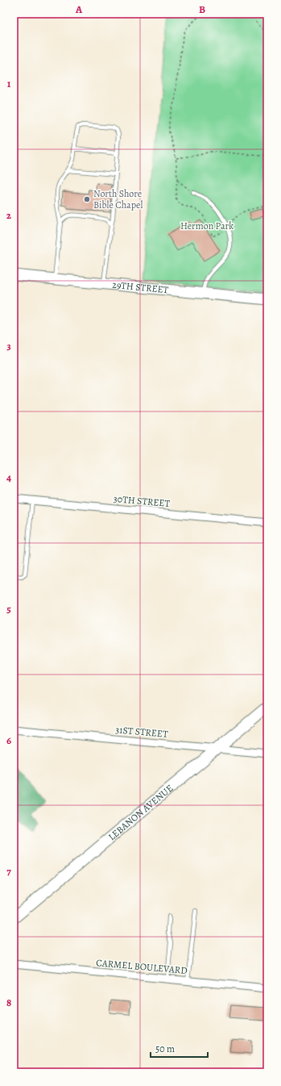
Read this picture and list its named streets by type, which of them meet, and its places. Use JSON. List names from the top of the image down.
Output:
{
  "streets": {
    "street": [
      "29TH STREET",
      "30TH STREET",
      "31ST STREET",
      "LEBANON AVENUE",
      "CARMEL BOULEVARD"
    ]
  },
  "crossings": [
    ["31ST STREET", "LEBANON AVENUE"]
  ],
  "parks": ["Hermon Park"],
  "places": ["North Shore Bible Chapel"],
  "scale_bar": "50 m",
  "grid": {
    "columns": ["A", "B"],
    "rows": [
      "1",
      "2",
      "3",
      "4",
      "5",
      "6",
      "7",
      "8"
    ]
  }
}
